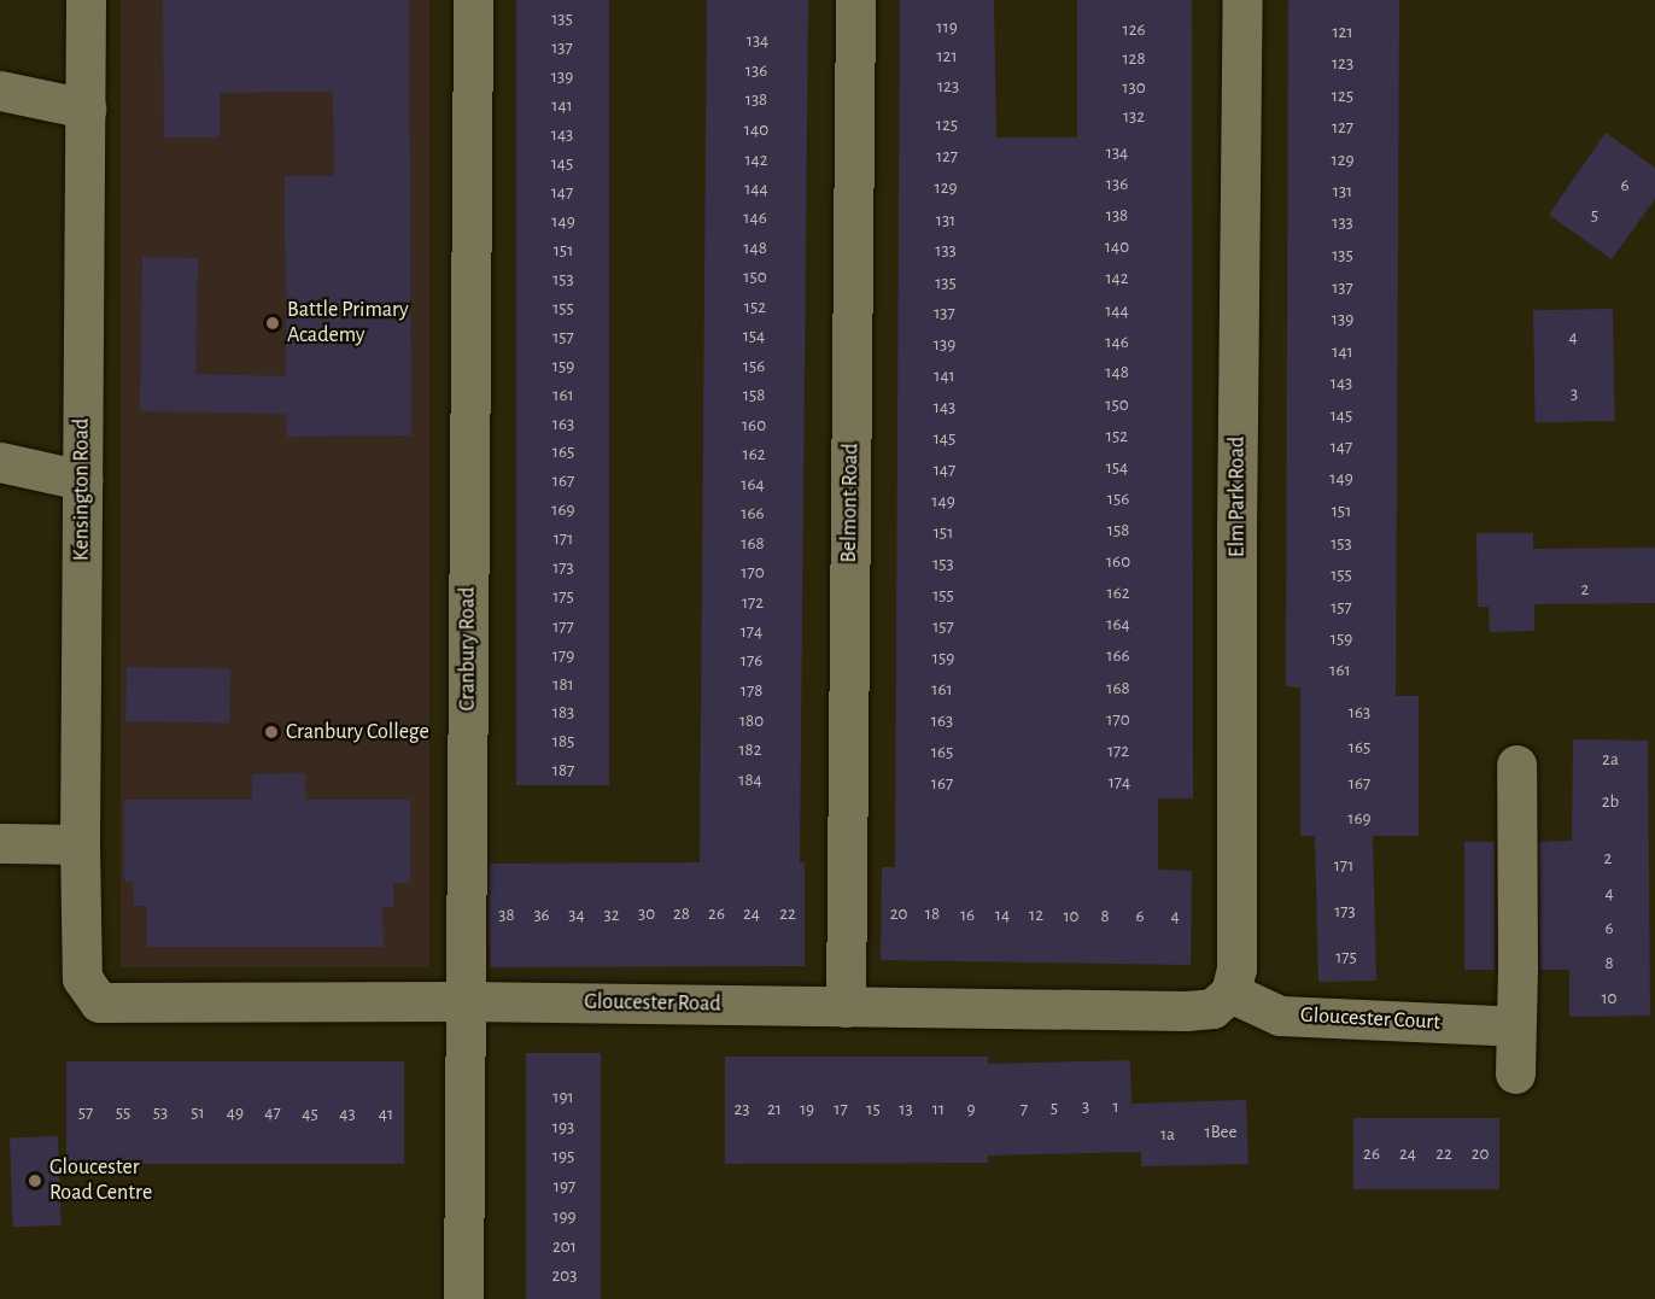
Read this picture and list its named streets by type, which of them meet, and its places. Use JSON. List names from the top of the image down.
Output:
{
  "streets": {
    "street": [
      "Kensington Road",
      "Elm Park Road",
      "Belmont Road",
      "Cranbury Road",
      "Gloucester Road",
      "Gloucester Court"
    ]
  },
  "crossings": [
    ["Kensington Road", "Gloucester Road"],
    ["Elm Park Road", "Gloucester Road"],
    ["Elm Park Road", "Gloucester Court"],
    ["Belmont Road", "Gloucester Road"],
    ["Cranbury Road", "Gloucester Road"],
    ["Gloucester Road", "Gloucester Court"]
  ],
  "places": ["Battle Primary Academy", "Cranbury College", "Gloucester Road Centre"],
  "house_numbers": [
    "135",
    "119",
    "126",
    "121",
    "134",
    "137",
    "121",
    "128",
    "123",
    "136",
    "139",
    "123",
    "130",
    "125",
    "138",
    "141",
    "132",
    "125",
    "127",
    "140",
    "143",
    "134",
    "127",
    "142",
    "129",
    "145",
    "136",
    "6",
    "129",
    "144",
    "131",
    "147",
    "138",
    "5",
    "146",
    "131",
    "149",
    "133",
    "140",
    "148",
    "151",
    "133",
    "135",
    "150",
    "142",
    "153",
    "135",
    "137",
    "152",
    "155",
    "144",
    "137",
    "139",
    "154",
    "157",
    "4",
    "146",
    "139",
    "141",
    "159",
    "156",
    "148",
    "141",
    "143",
    "3",
    "161",
    "158",
    "150",
    "143",
    "145",
    "163",
    "160",
    "152",
    "145",
    "147",
    "165",
    "162",
    "154",
    "147",
    "149",
    "167",
    "164",
    "156",
    "149",
    "169",
    "151",
    "166",
    "158",
    "151",
    "171",
    "168",
    "153",
    "160",
    "153",
    "173",
    "170",
    "155",
    "2",
    "162",
    "155",
    "175",
    "172",
    "157",
    "164",
    "177",
    "157",
    "174",
    "159",
    "179",
    "166",
    "159",
    "176",
    "161",
    "181",
    "168",
    "161",
    "178",
    "183",
    "163",
    "170",
    "180",
    "163",
    "185",
    "165",
    "182",
    "172",
    "165",
    "2a",
    "187",
    "184",
    "174",
    "167",
    "167",
    "2b",
    "169",
    "2",
    "171",
    "4",
    "173",
    "30",
    "28",
    "26",
    "24",
    "22",
    "20",
    "18",
    "38",
    "36",
    "34",
    "32",
    "16",
    "14",
    "12",
    "10",
    "8",
    "6",
    "4",
    "6",
    "175",
    "8",
    "10",
    "191",
    "3",
    "1",
    "5",
    "23",
    "21",
    "19",
    "17",
    "15",
    "13",
    "11",
    "9",
    "7",
    "57",
    "55",
    "53",
    "51",
    "49",
    "47",
    "45",
    "43",
    "41",
    "193",
    "1Bee",
    "1a",
    "26",
    "24",
    "22",
    "20",
    "195",
    "197",
    "199",
    "201",
    "203"
  ]
}
